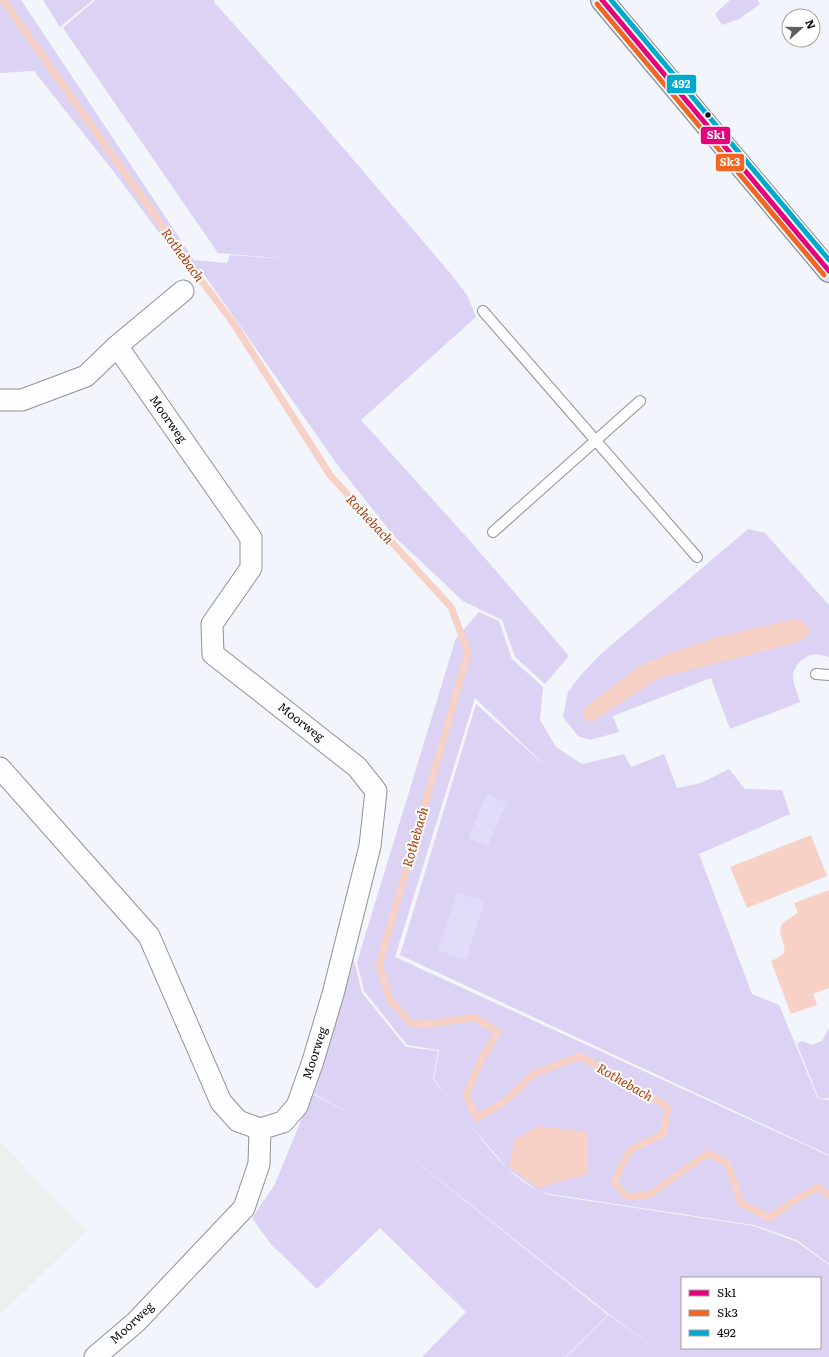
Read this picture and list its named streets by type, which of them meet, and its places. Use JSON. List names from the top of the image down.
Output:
{
  "streets": {
    "street": ["Moorweg"]
  },
  "water": ["Rothebach"],
  "lines": ["transit line Sk1", "transit line 492", "transit line Sk3"],
  "legend": ["Sk1", "Sk3", "492"],
  "north": "right"
}
